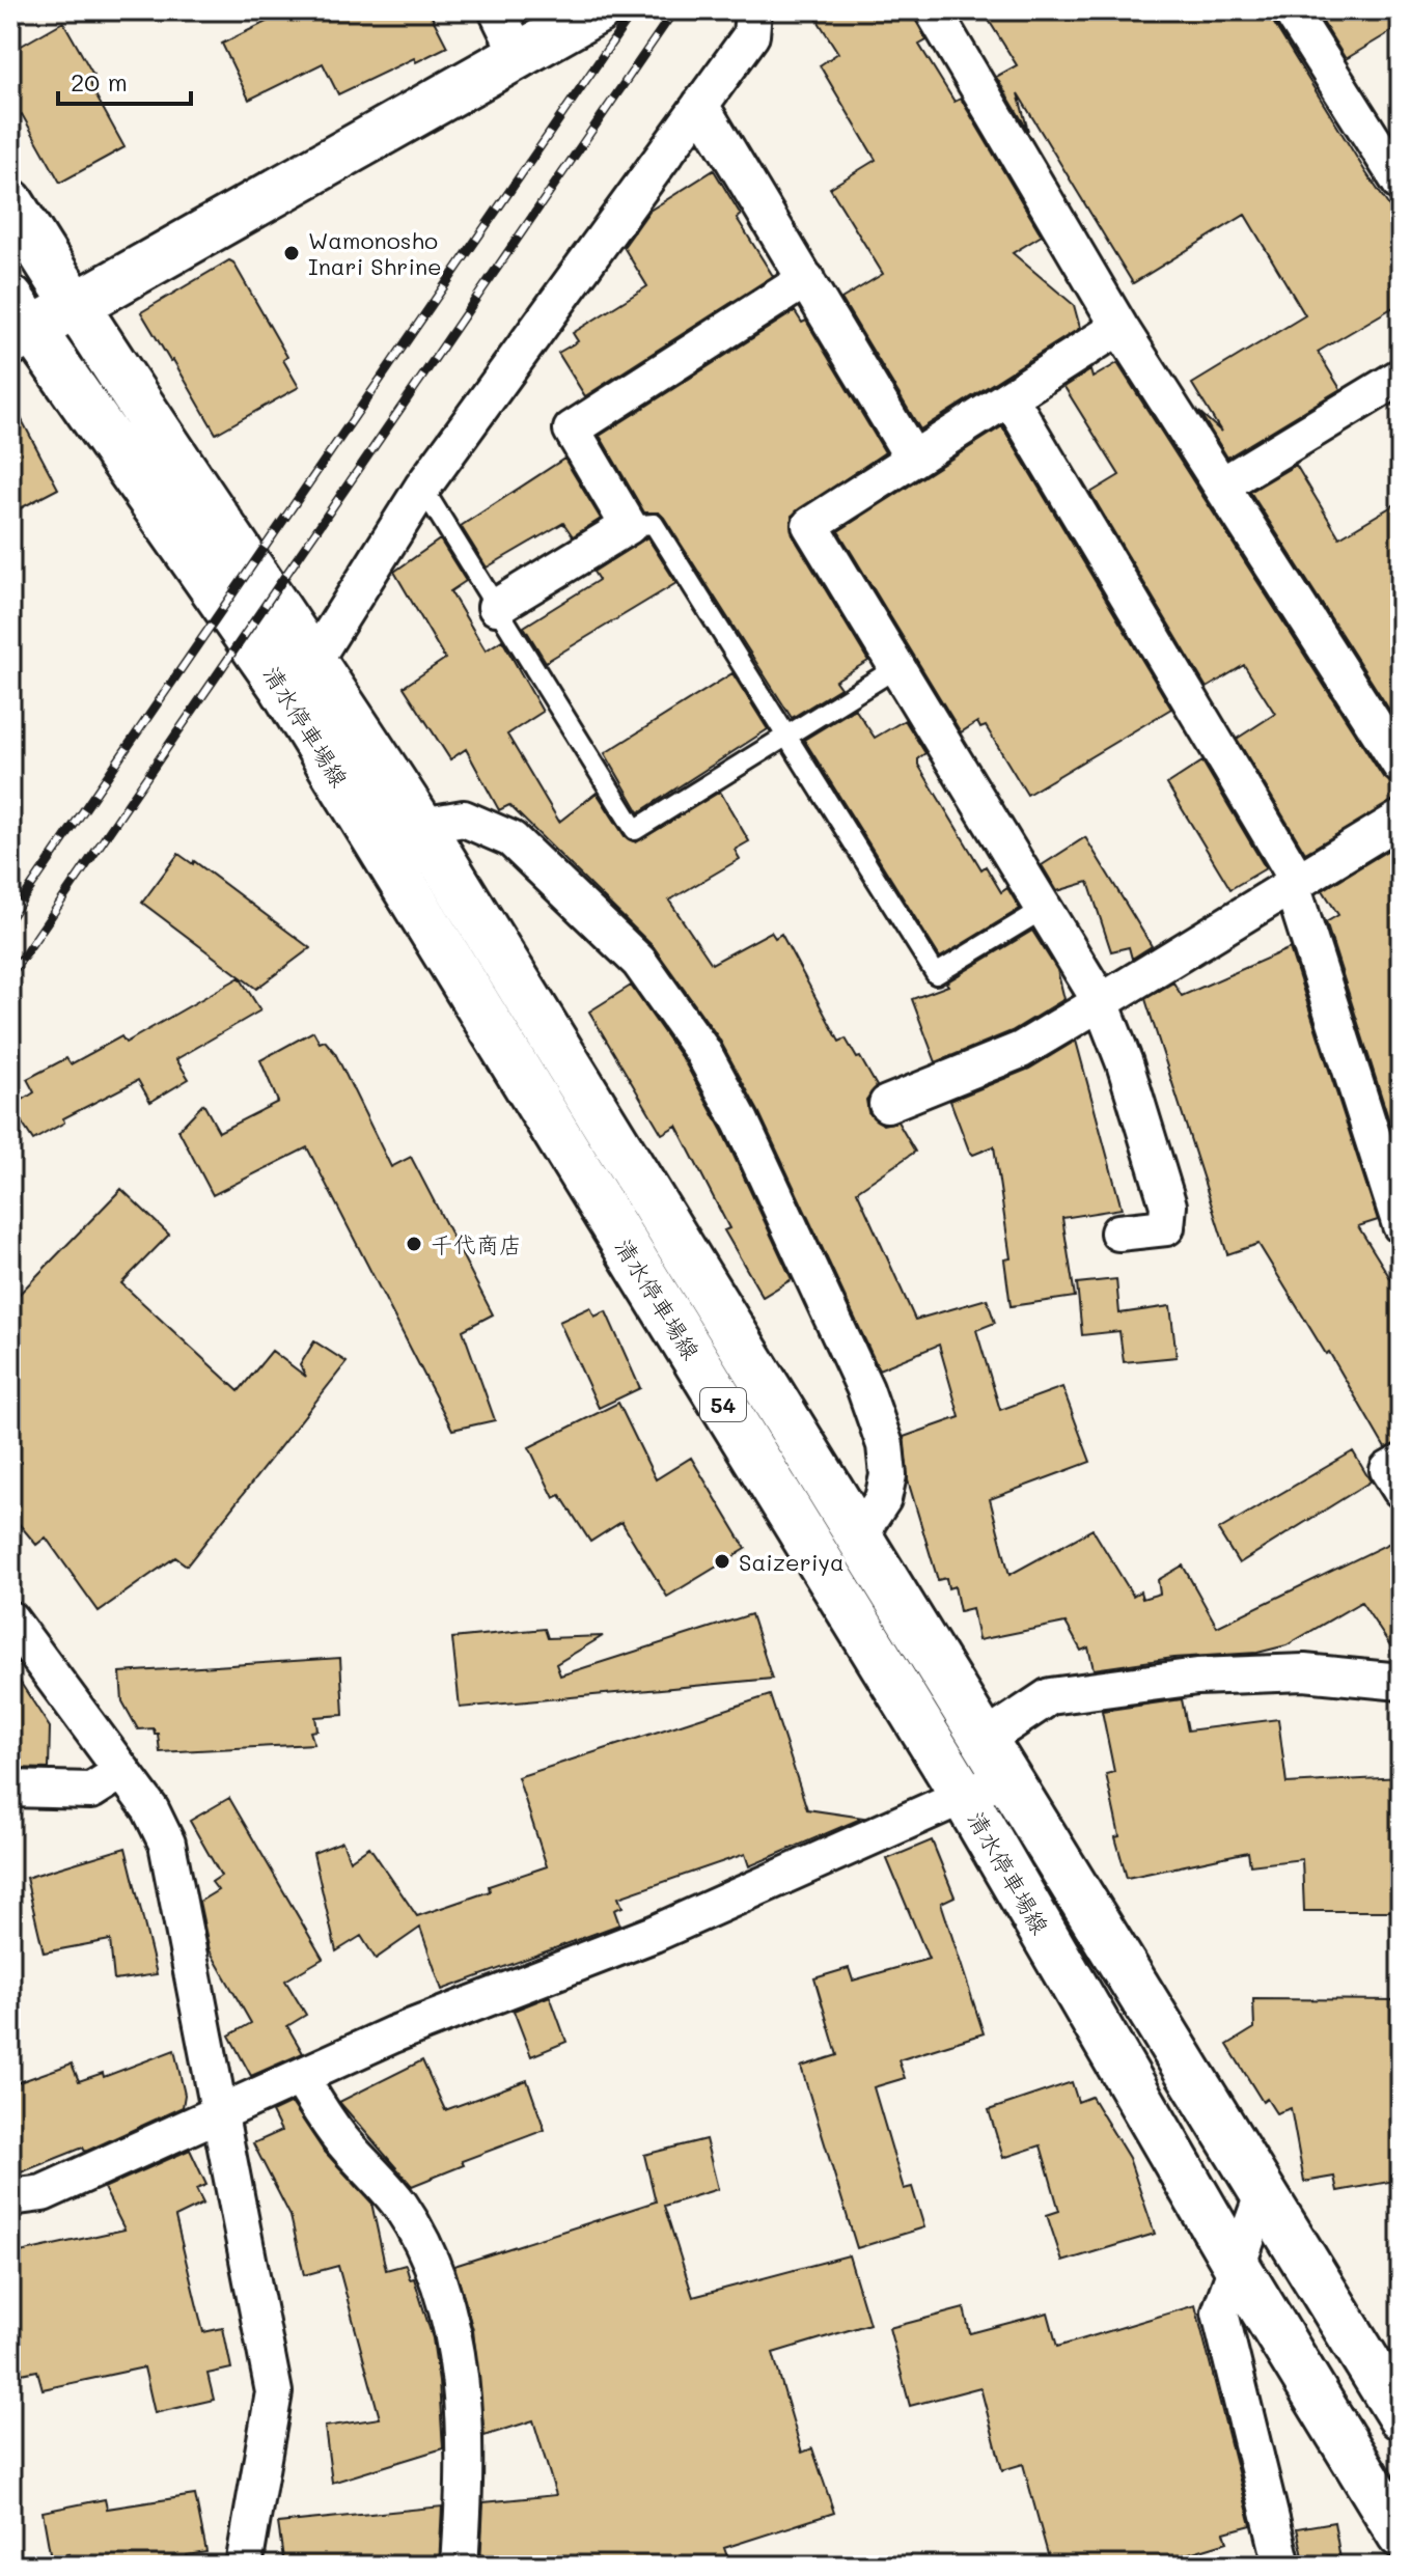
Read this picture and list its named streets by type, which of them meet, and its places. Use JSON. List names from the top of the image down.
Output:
{
  "streets": {
    "main road": ["清水停車場線", "54"]
  },
  "places": ["Wamonosho Inari Shrine", "千代商店", "Saizeriya"],
  "scale_bar": "20 m"
}
